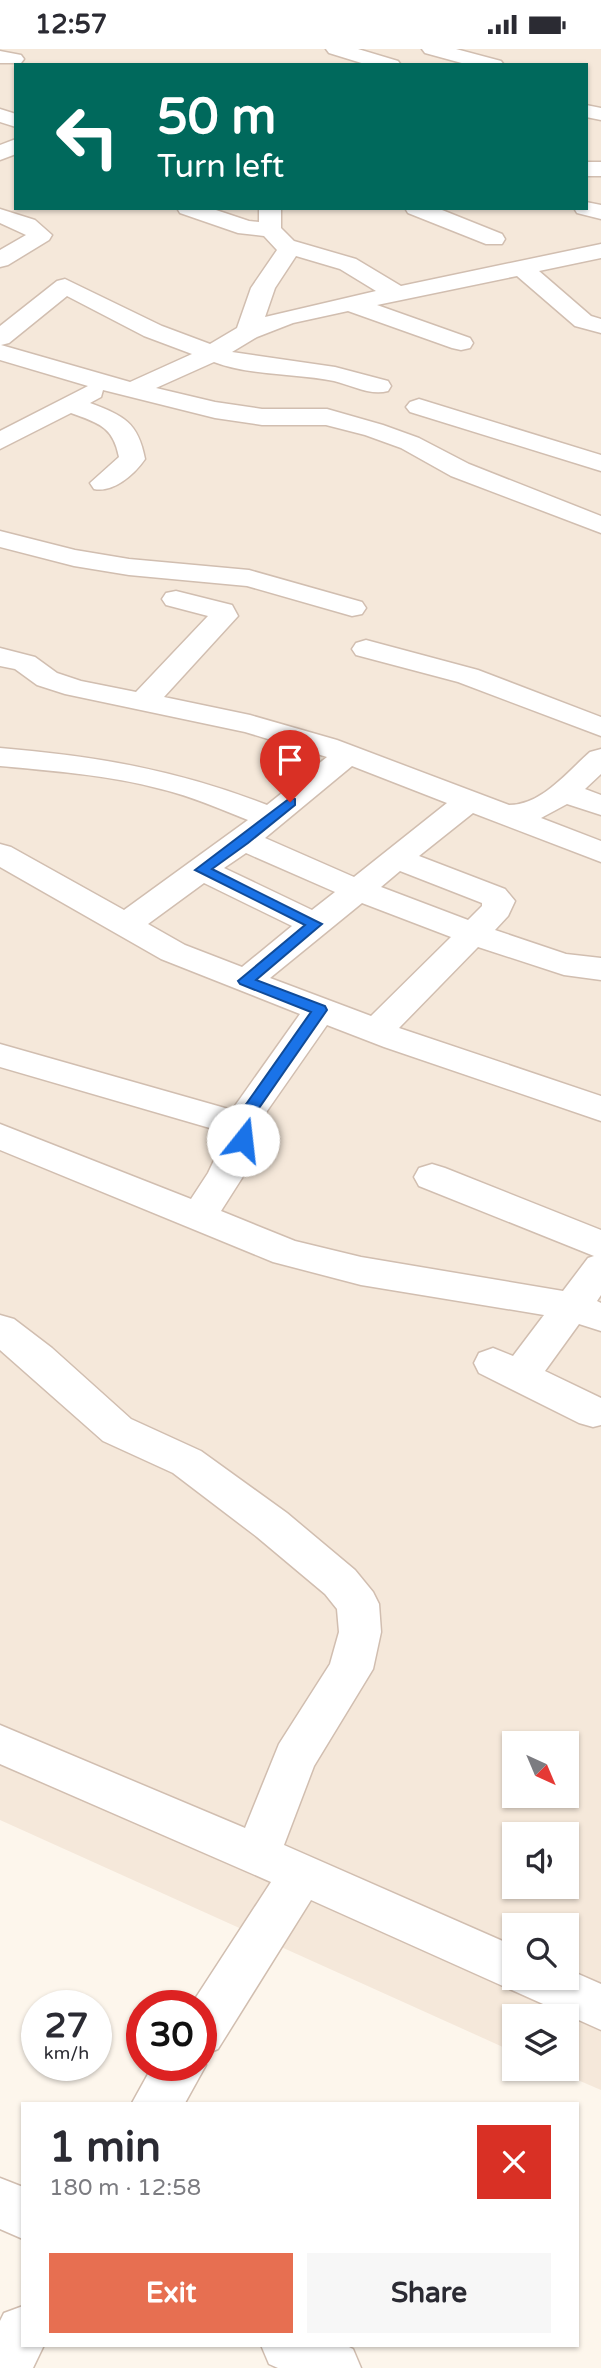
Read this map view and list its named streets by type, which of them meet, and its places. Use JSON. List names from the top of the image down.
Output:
{
  "north": "bottom right",
  "page": {
    "status": "12:57",
    "turn": ["50 m", "Turn left"],
    "speed": "27 km/h",
    "limit": "30",
    "heading": ["1 min", "180 m · 12:58"],
    "buttons": ["Exit", "Share"]
  }
}
